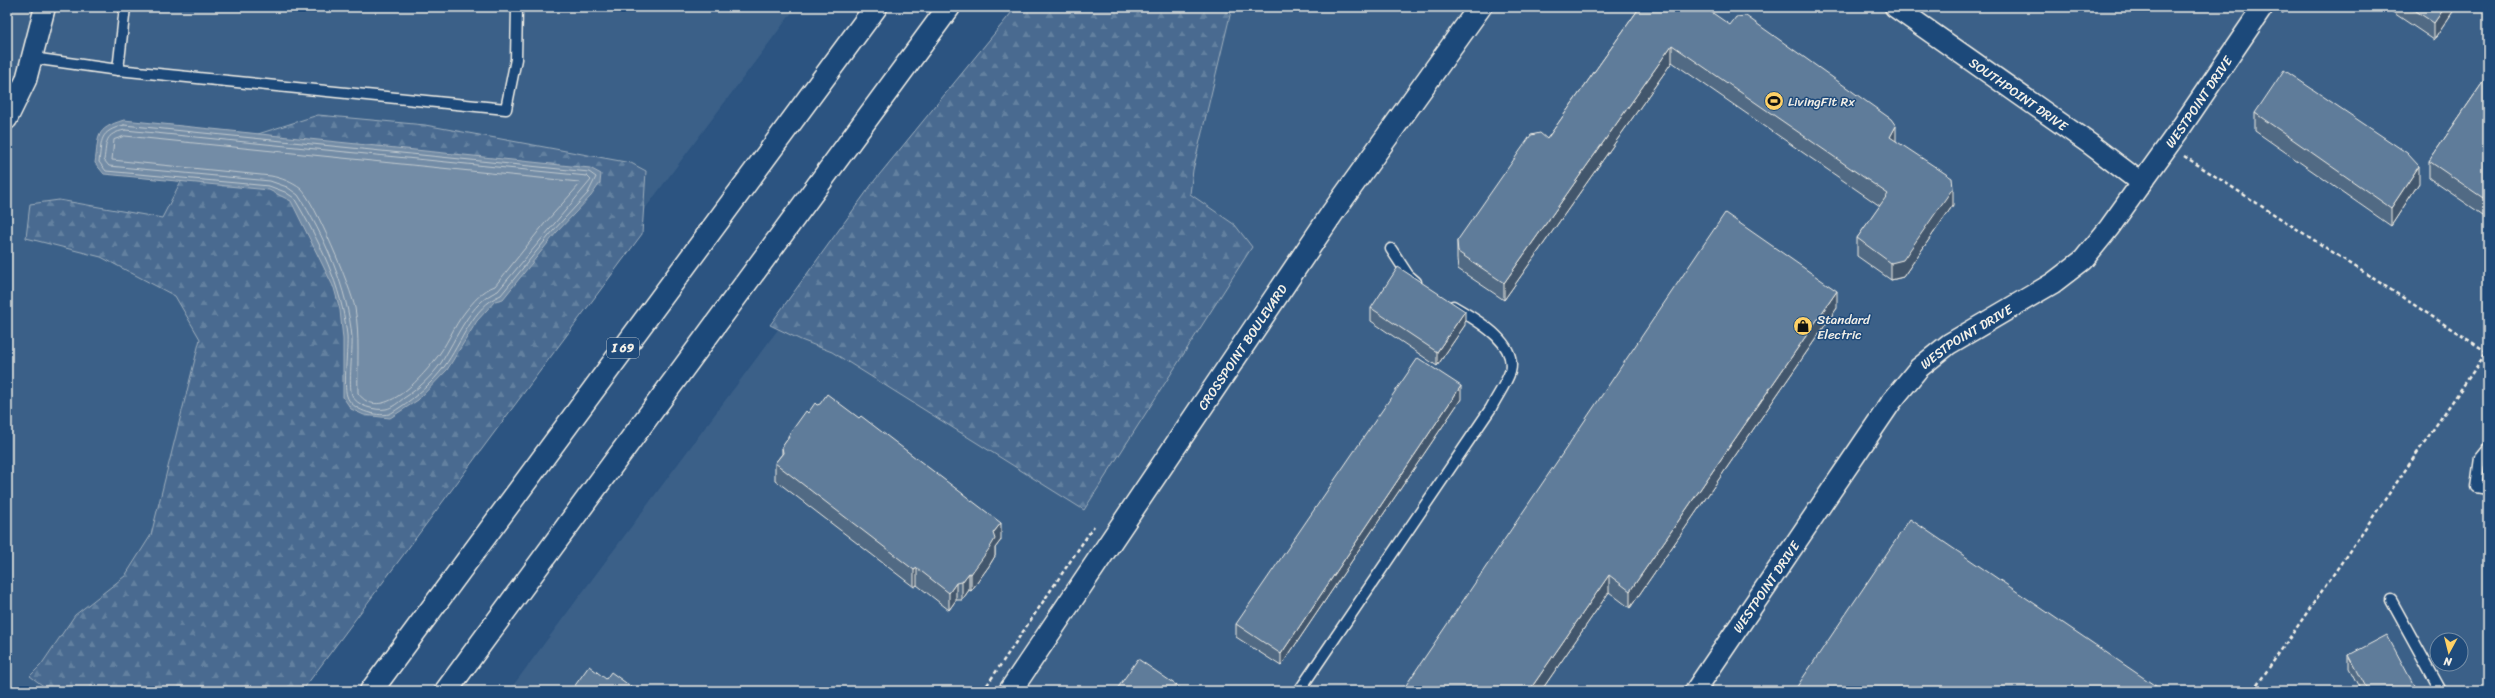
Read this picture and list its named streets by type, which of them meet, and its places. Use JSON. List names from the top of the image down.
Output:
{
  "streets": {
    "main road": ["CROSSPOINT BOULEVARD", "I 69"],
    "street": ["SOUTHPOINT DRIVE", "WESTPOINT DRIVE"]
  },
  "crossings": [
    ["SOUTHPOINT DRIVE", "WESTPOINT DRIVE"]
  ],
  "places": {
    "sports": ["LivingFit Rx"],
    "shop": ["Standard Electric"]
  },
  "north": "bottom"
}
